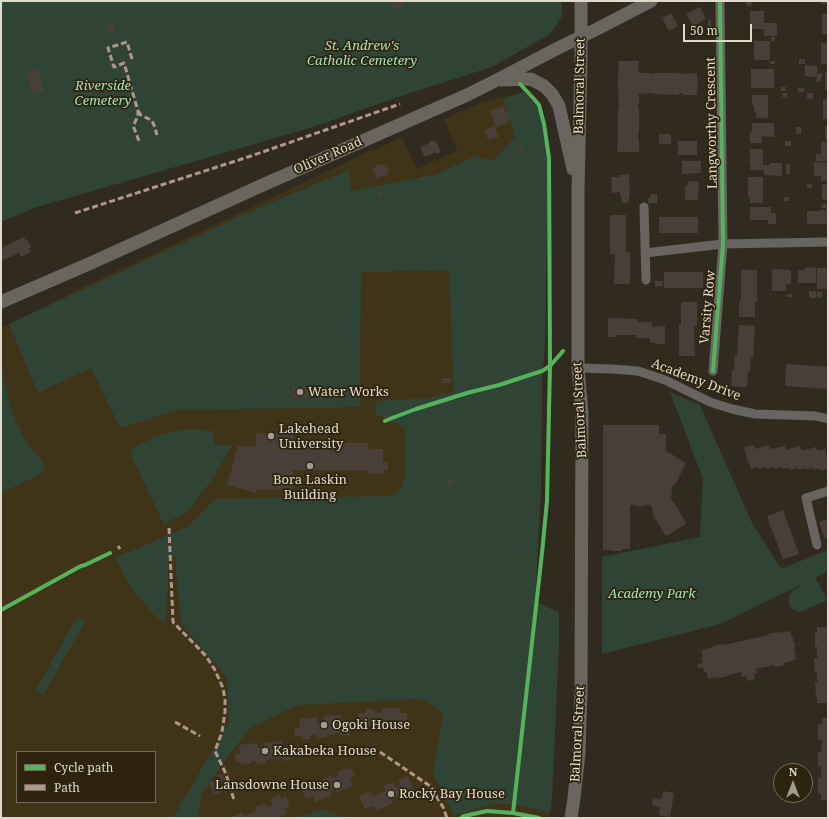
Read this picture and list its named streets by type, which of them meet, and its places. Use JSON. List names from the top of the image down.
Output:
{
  "streets": {
    "main road": ["Balmoral Street", "Oliver Road"],
    "street": ["Langworthy Crescent", "Varsity Row", "Academy Drive"]
  },
  "crossings": [
    ["Balmoral Street", "Oliver Road"],
    ["Balmoral Street", "Academy Drive"],
    ["Langworthy Crescent", "Varsity Row"]
  ],
  "parks": ["St. Andrew's Catholic Cemetery", "Riverside Cemetery", "Academy Park"],
  "places": [
    "Water Works",
    "Lakehead University",
    "Bora Laskin Building",
    "Ogoki House",
    "Kakabeka House",
    "Lansdowne House",
    "Rocky Bay House"
  ],
  "legend": ["Cycle path", "Path"],
  "scale_bar": "50 m",
  "north": "top"
}
